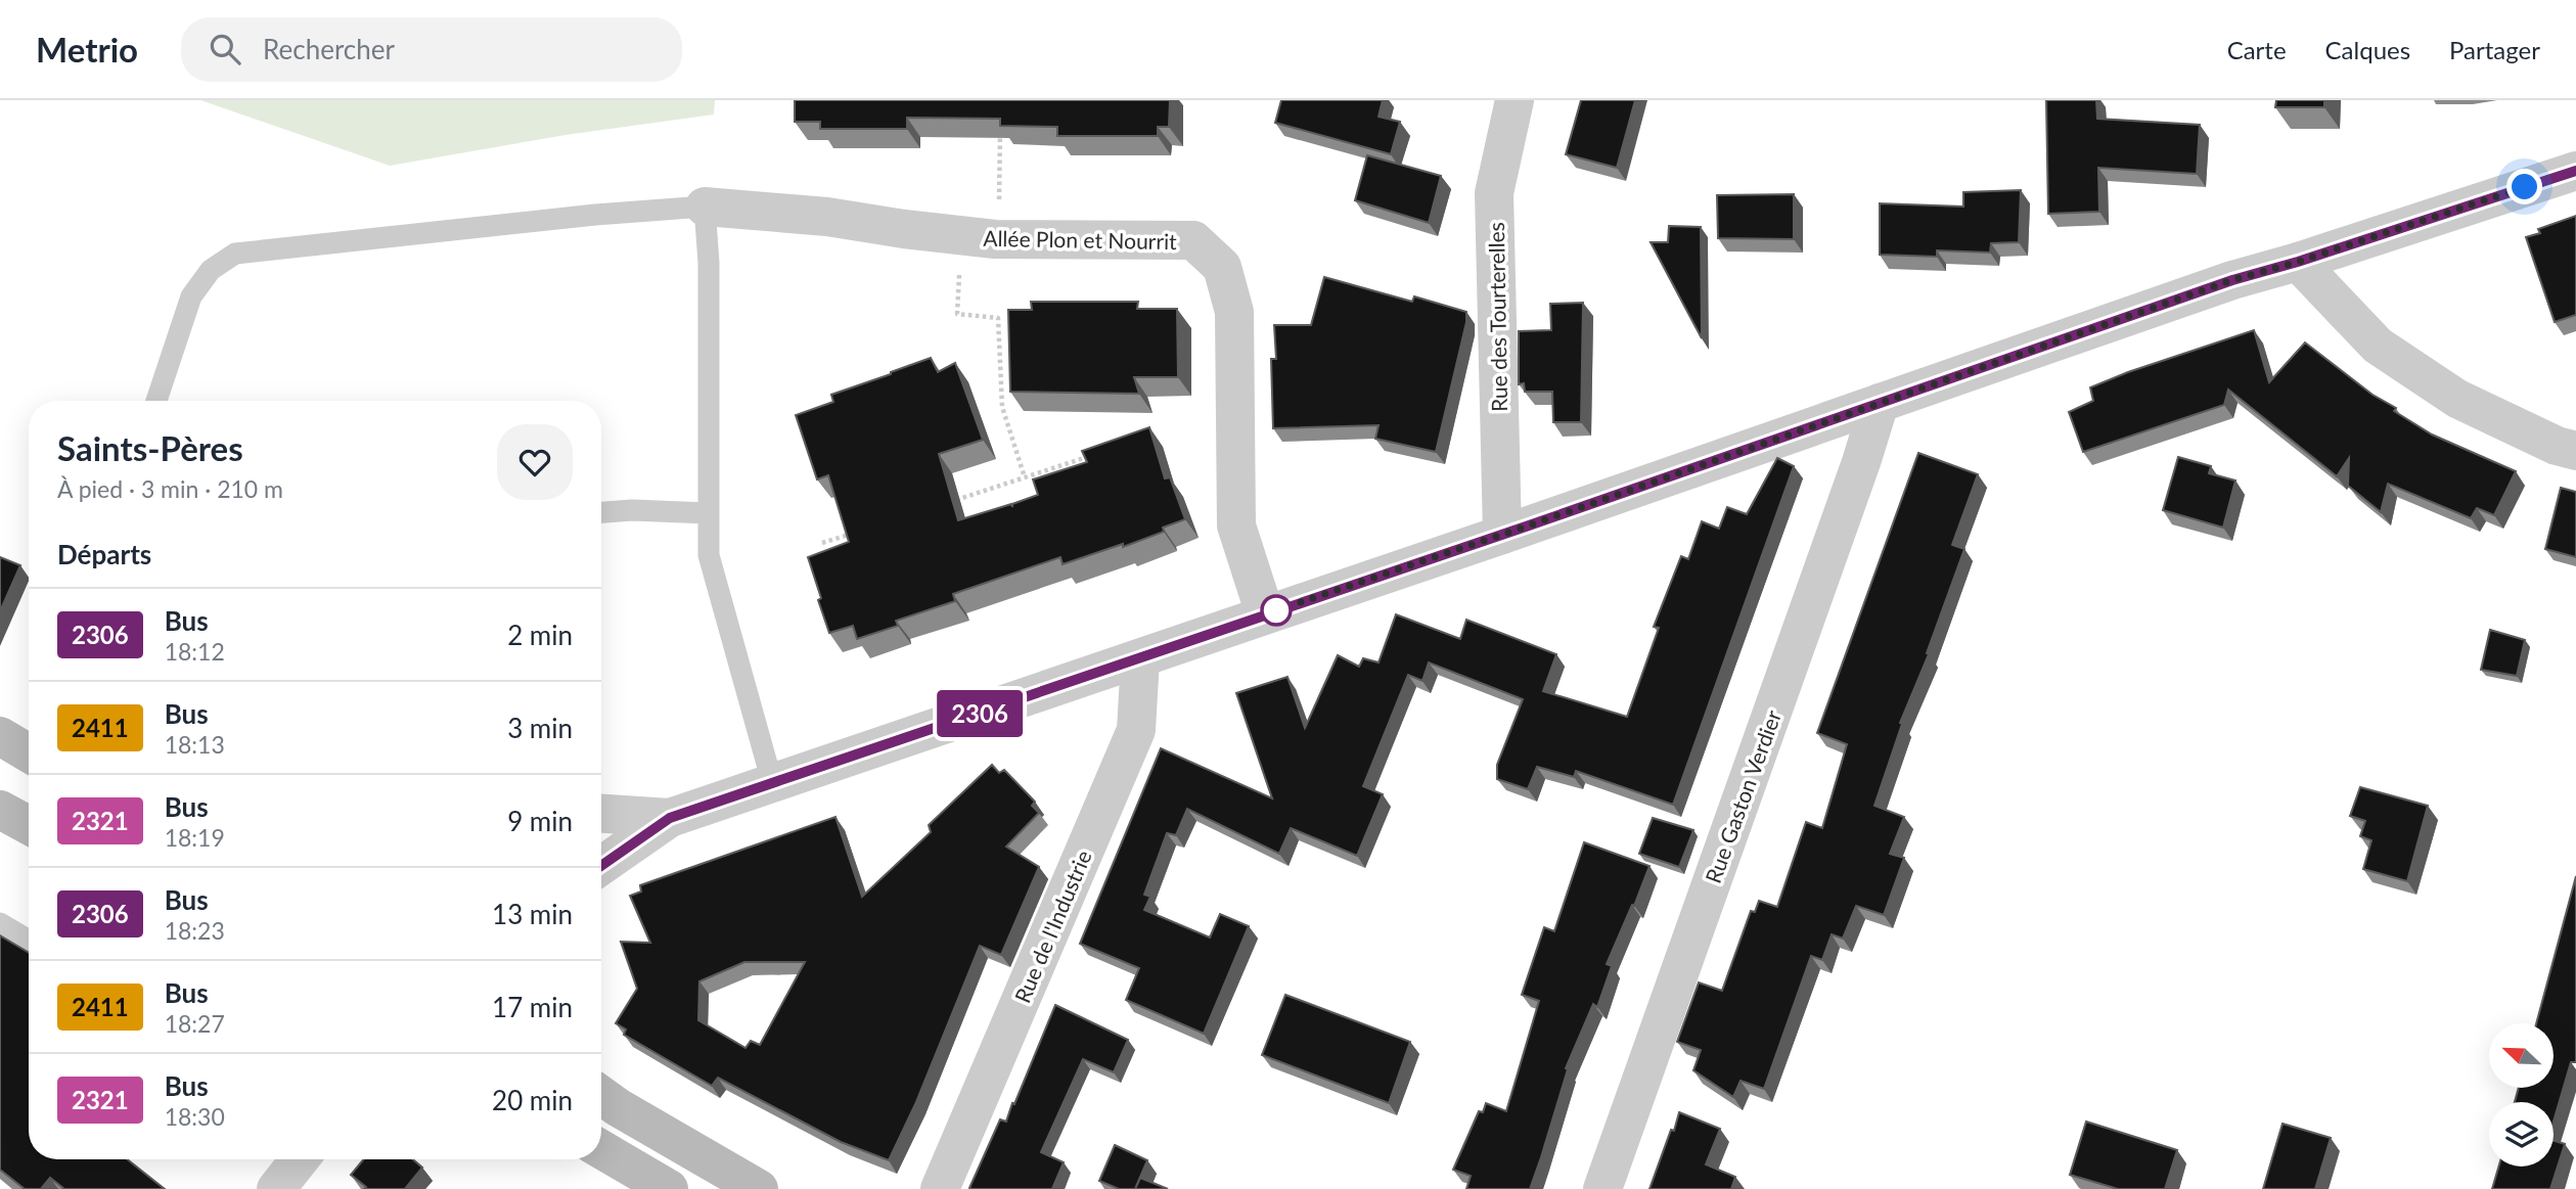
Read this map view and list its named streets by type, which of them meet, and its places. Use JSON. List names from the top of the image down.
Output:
{
  "streets": {
    "street": [
      "Allée Plon et Nourrit",
      "Rue des Tourterelles",
      "Rue Gaston Verdier",
      "Rue de l'Industrie"
    ]
  },
  "lines": ["bus line 2306"],
  "north": "top left",
  "page": {
    "header": "Metrio",
    "search": "Rechercher",
    "nav": ["Carte", "Calques", "Partager"],
    "on_map": "2306",
    "heading": [
      ["Saints-Pères", "À pied · 3 min · 210 m"],
      "Départs"
    ],
    "list": [
      {
        "mark": "2306",
        "name": "Bus",
        "note": "18:12",
        "value": "2 min"
      },
      {
        "mark": "2411",
        "name": "Bus",
        "note": "18:13",
        "value": "3 min"
      },
      {
        "mark": "2321",
        "name": "Bus",
        "note": "18:19",
        "value": "9 min"
      },
      {
        "mark": "2306",
        "name": "Bus",
        "note": "18:23",
        "value": "13 min"
      },
      {
        "mark": "2411",
        "name": "Bus",
        "note": "18:27",
        "value": "17 min"
      },
      {
        "mark": "2321",
        "name": "Bus",
        "note": "18:30",
        "value": "20 min"
      }
    ]
  }
}
